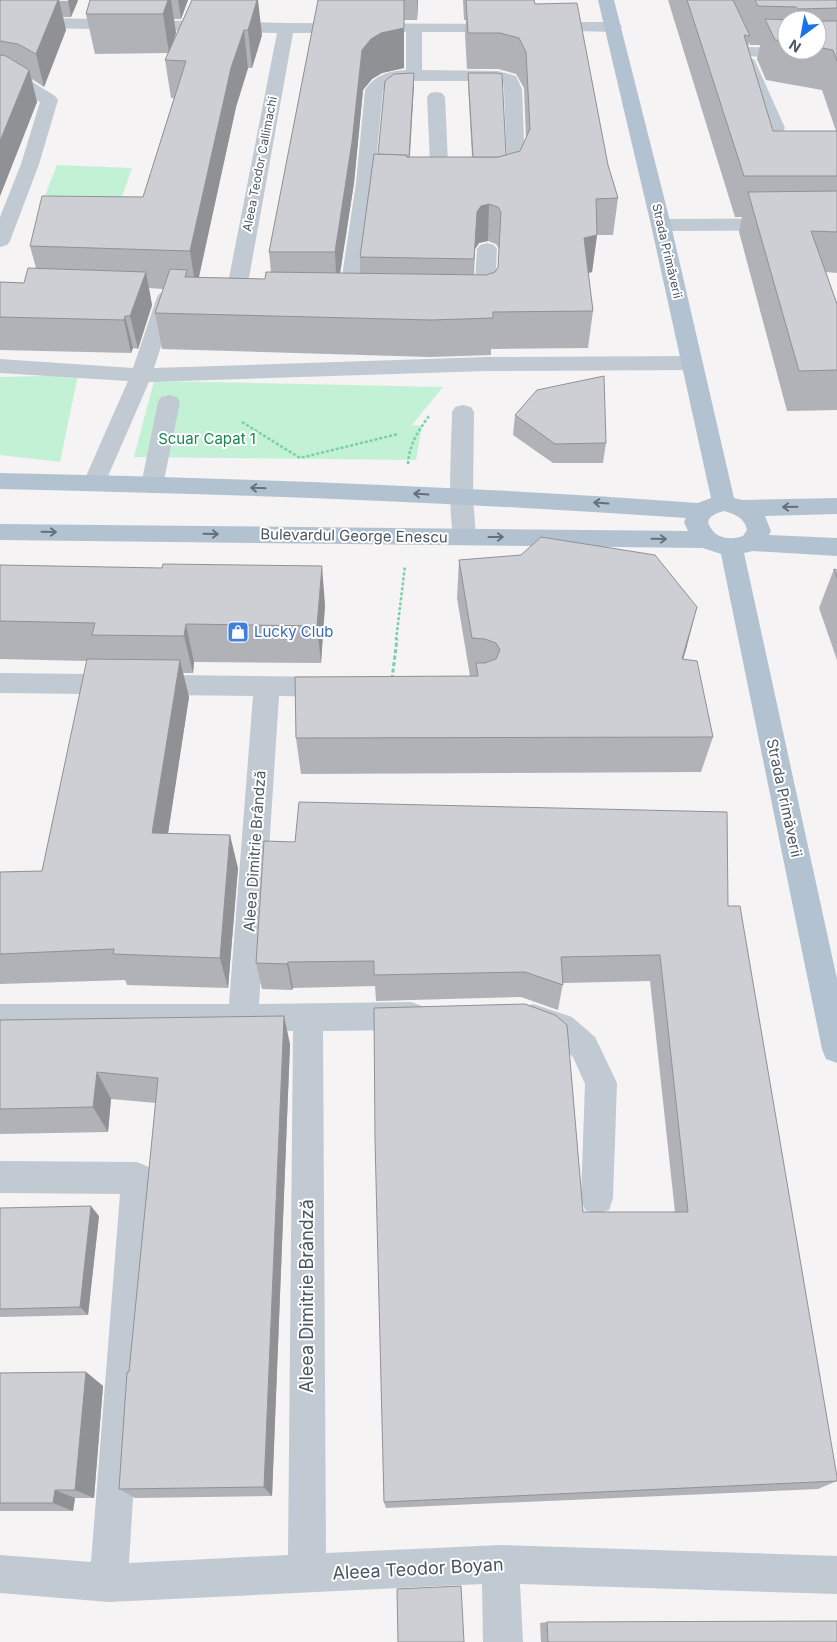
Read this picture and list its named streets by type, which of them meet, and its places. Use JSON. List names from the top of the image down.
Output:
{
  "streets": {
    "main road": ["Strada Primăverii", "Bulevardul George Enescu"],
    "street": ["Aleea Teodor Callimachi", "Aleea Dimitrie Brândză", "Aleea Teodor Boyan"]
  },
  "crossings": [
    ["Strada Primăverii", "Bulevardul George Enescu"],
    ["Aleea Dimitrie Brândză", "Aleea Teodor Boyan"]
  ],
  "parks": ["Scuar Capat 1"],
  "places": {
    "shop": ["Lucky Club"]
  },
  "north": "bottom left"
}
